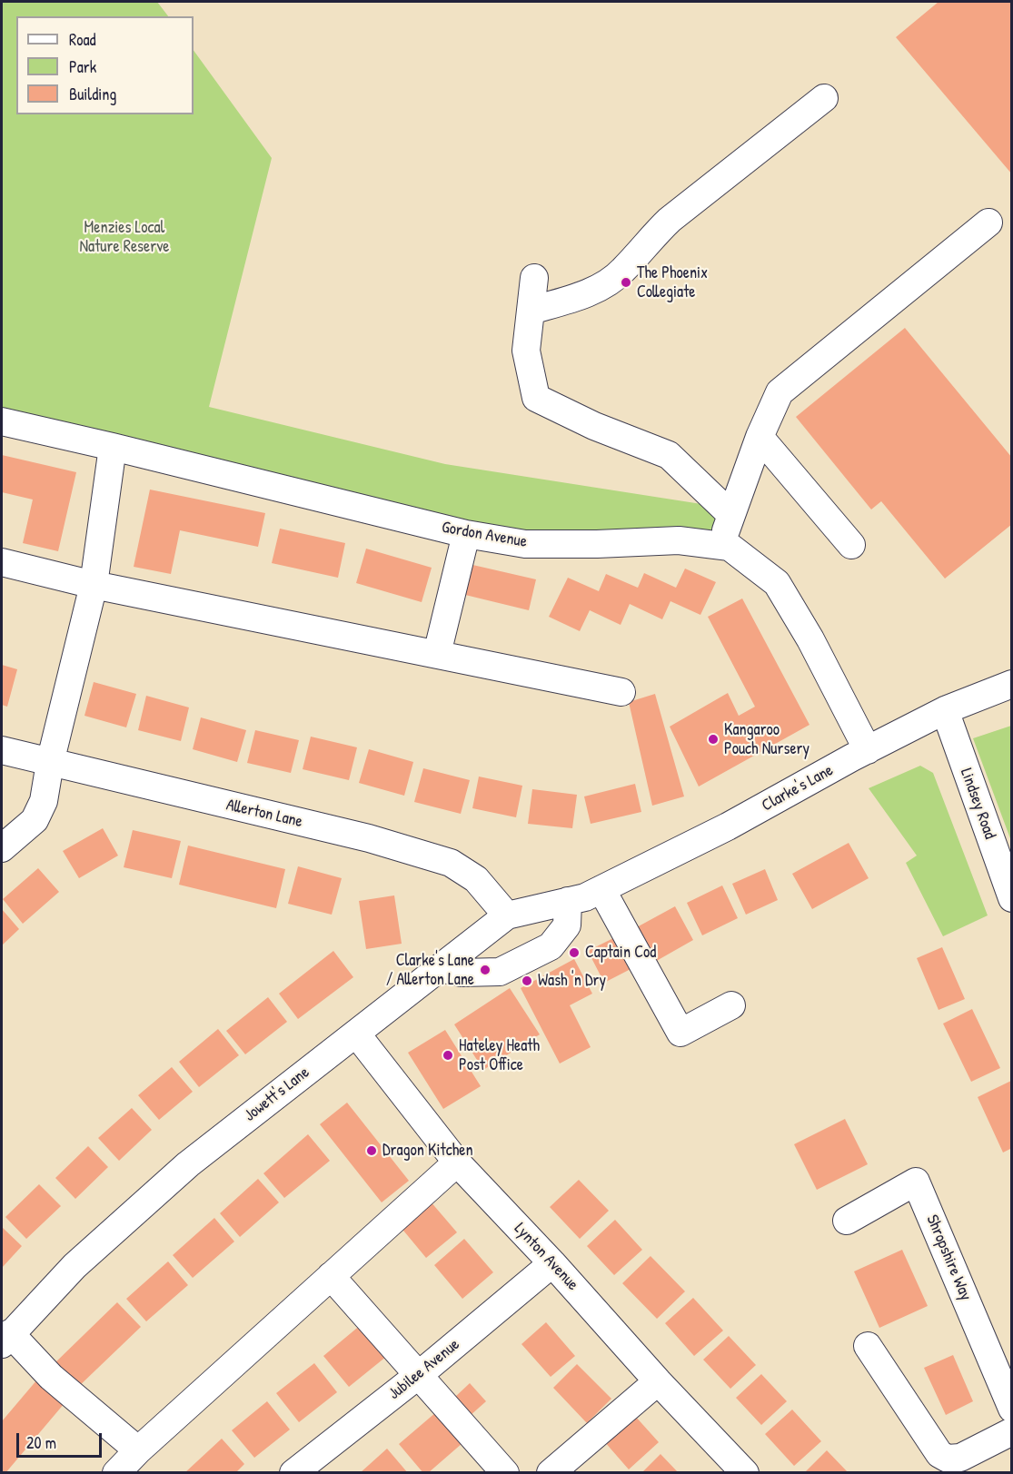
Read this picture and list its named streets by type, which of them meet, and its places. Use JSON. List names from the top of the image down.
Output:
{
  "streets": {
    "street": [
      "Gordon Avenue",
      "Clarke's Lane",
      "Lindsey Road",
      "Allerton Lane",
      "Jowett's Lane",
      "Lynton Avenue",
      "Shropshire Way",
      "Jubilee Avenue"
    ]
  },
  "crossings": [
    ["Gordon Avenue", "Clarke's Lane"],
    ["Clarke's Lane", "Lindsey Road"],
    ["Clarke's Lane", "Jowett's Lane"],
    ["Allerton Lane", "Jowett's Lane"],
    ["Jowett's Lane", "Lynton Avenue"],
    ["Lynton Avenue", "Jubilee Avenue"]
  ],
  "parks": ["Menzies Local Nature Reserve"],
  "places": [
    "The Phoenix Collegiate",
    "Kangaroo Pouch Nursery",
    "Captain Cod",
    "Clarke's Lane / Allerton Lane",
    "Wash 'n Dry",
    "Hateley Heath Post Office",
    "Dragon Kitchen"
  ],
  "legend": ["Road", "Park", "Building"],
  "scale_bar": "20 m"
}
